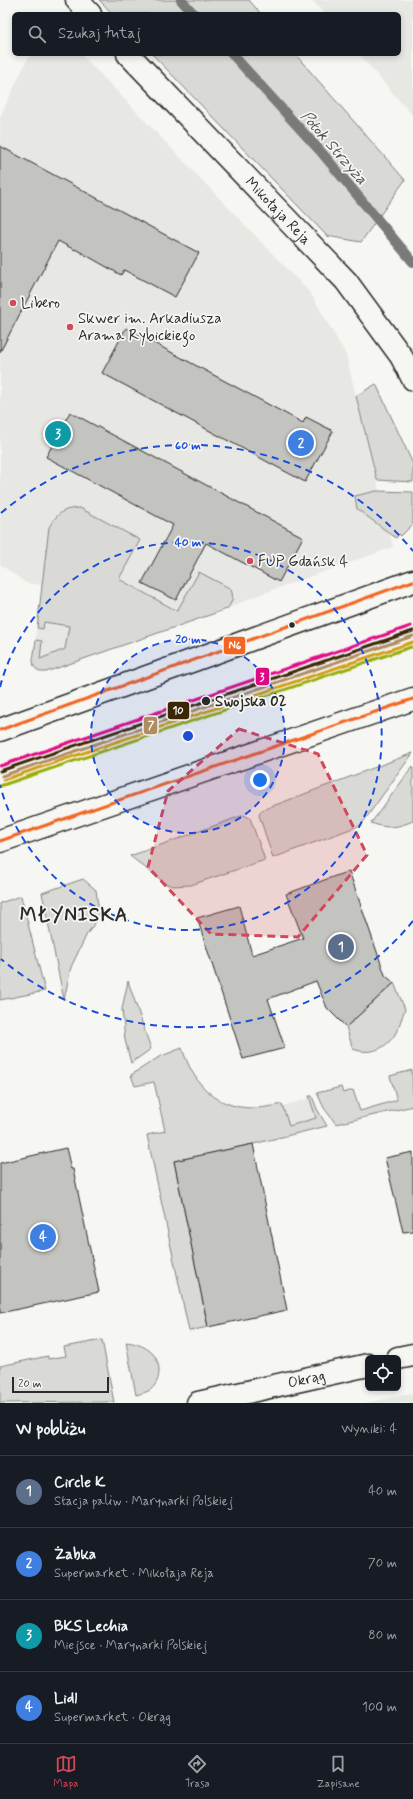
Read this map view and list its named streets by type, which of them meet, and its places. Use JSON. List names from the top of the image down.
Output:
{
  "streets": {
    "main road": ["Mikołaja Reja", "Okrąg"]
  },
  "districts": ["MŁYNISKA"],
  "water": ["Potok Strzyża"],
  "places": [
    "Libero",
    "Skwer im. Arkadiusza Arama Rybickiego",
    "FUP Gdańsk 4",
    "Swojska 02"
  ],
  "lines": [
    "transit line N6",
    "transit line 3",
    "transit line 10",
    "transit line 7",
    "transit line 2"
  ],
  "scale_bar": "20 m",
  "page": {
    "search": "Szukaj tutaj",
    "pins": [
      "3",
      "2",
      "1",
      "4"
    ],
    "scale": "20 m",
    "heading": ["W pobliżu", "Wyniki: 4"],
    "list": [
      {
        "mark": "1",
        "name": "Circle K",
        "note": "Stacja paliw · Marynarki Polskiej",
        "value": "40 m"
      },
      {
        "mark": "2",
        "name": "Żabka",
        "note": "Supermarket · Mikołaja Reja",
        "value": "70 m"
      },
      {
        "mark": "3",
        "name": "BKS Lechia",
        "note": "Miejsce · Marynarki Polskiej",
        "value": "80 m"
      },
      {
        "mark": "4",
        "name": "Lidl",
        "note": "Supermarket · Okrąg",
        "value": "100 m"
      }
    ],
    "nav": ["Mapa", "Trasa", "Zapisane"]
  },
  "rings": ["60 m", "40 m", "20 m"]
}
